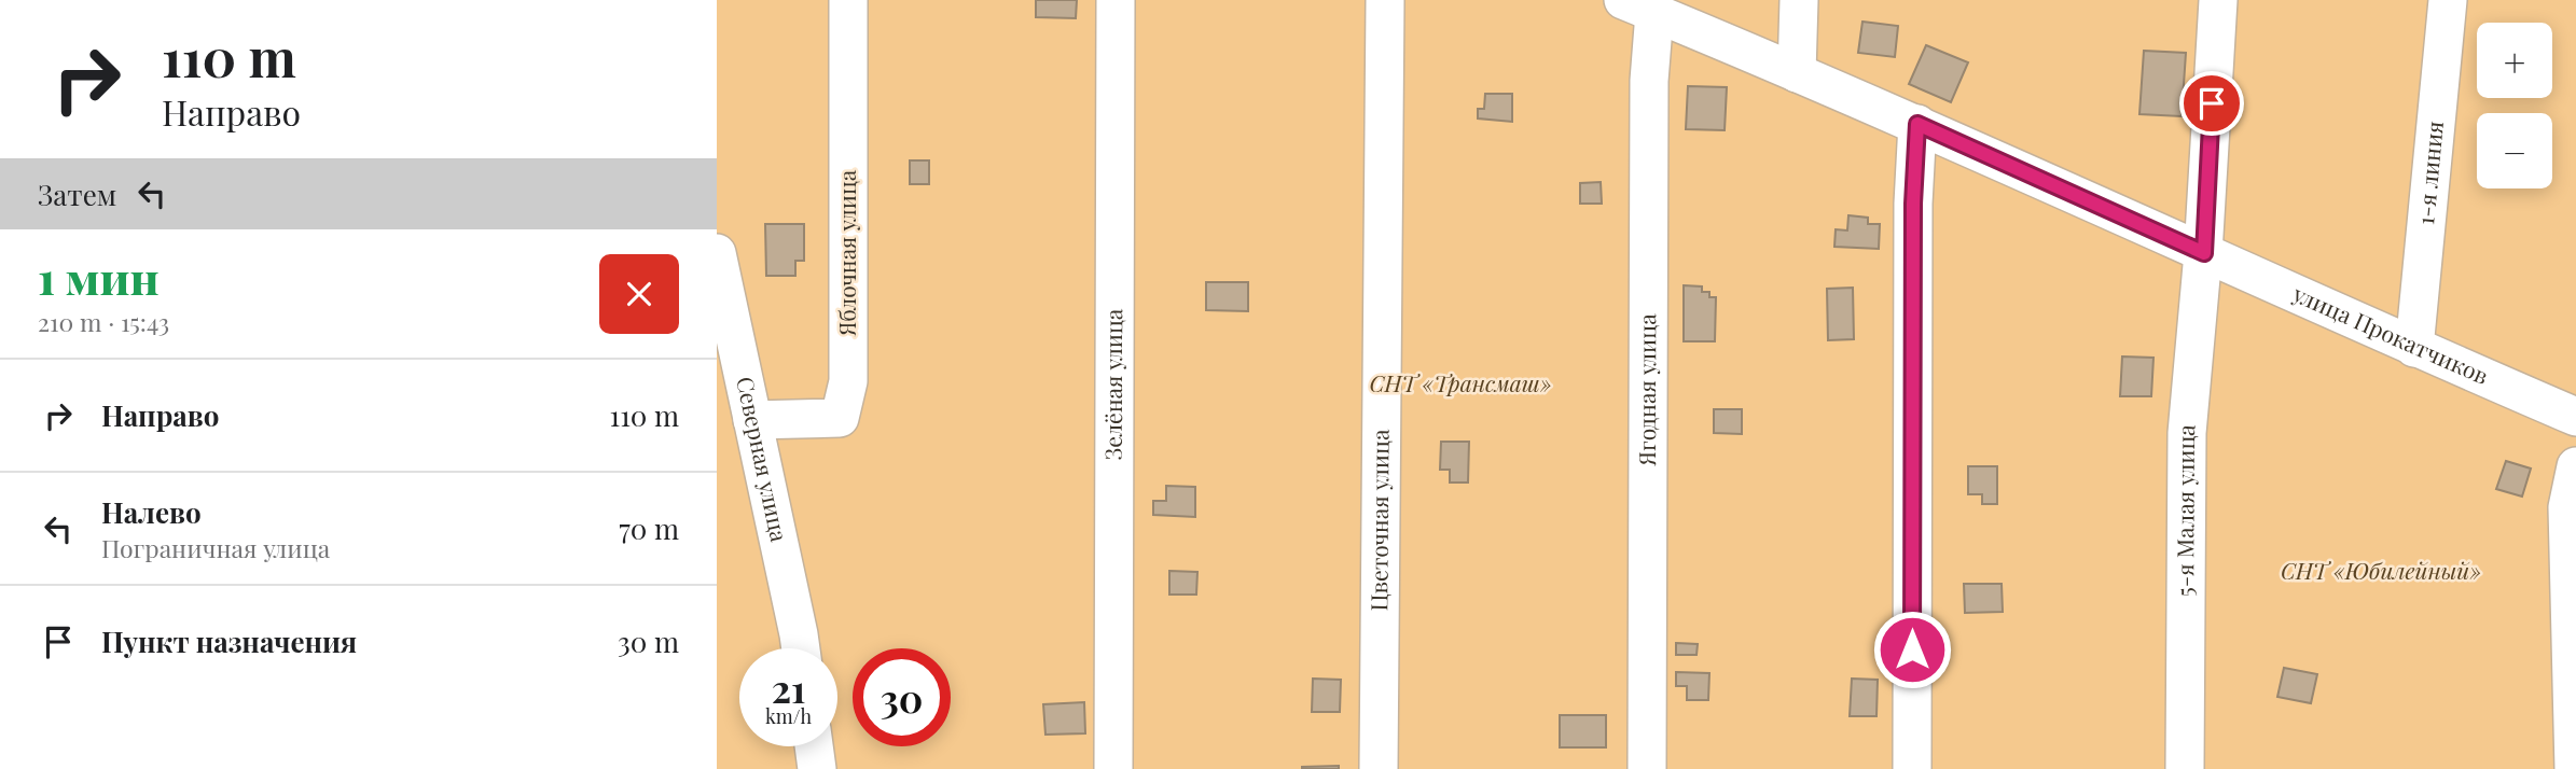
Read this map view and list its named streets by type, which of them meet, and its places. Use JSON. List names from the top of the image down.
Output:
{
  "streets": {
    "street": [
      "1-я линия",
      "Яблочная улица",
      "улица Прокатчиков",
      "Зелёная улица",
      "Ягодная улица",
      "Северная улица",
      "5-я Малая улица",
      "Цветочная улица"
    ]
  },
  "crossings": [
    ["1-я линия", "улица Прокатчиков"],
    ["Яблочная улица", "Северная улица"],
    ["улица Прокатчиков", "Ягодная улица"],
    ["улица Прокатчиков", "5-я Малая улица"]
  ],
  "parks": ["СНТ «Трансмаш»", "СНТ «Юбилейный»"],
  "page": {
    "turn": ["110 m", "Направо"],
    "map_buttons": ["+", "−"],
    "then": "Затем",
    "heading": ["1 мин", "210 m · 15:43"],
    "list": [
      {
        "name": "Направо",
        "value": "110 m"
      },
      {
        "name": "Налево",
        "note": "Пограничная улица",
        "value": "70 m"
      },
      {
        "name": "Пункт назначения",
        "value": "30 m"
      }
    ],
    "speed": "21 km/h",
    "limit": "30"
  }
}
